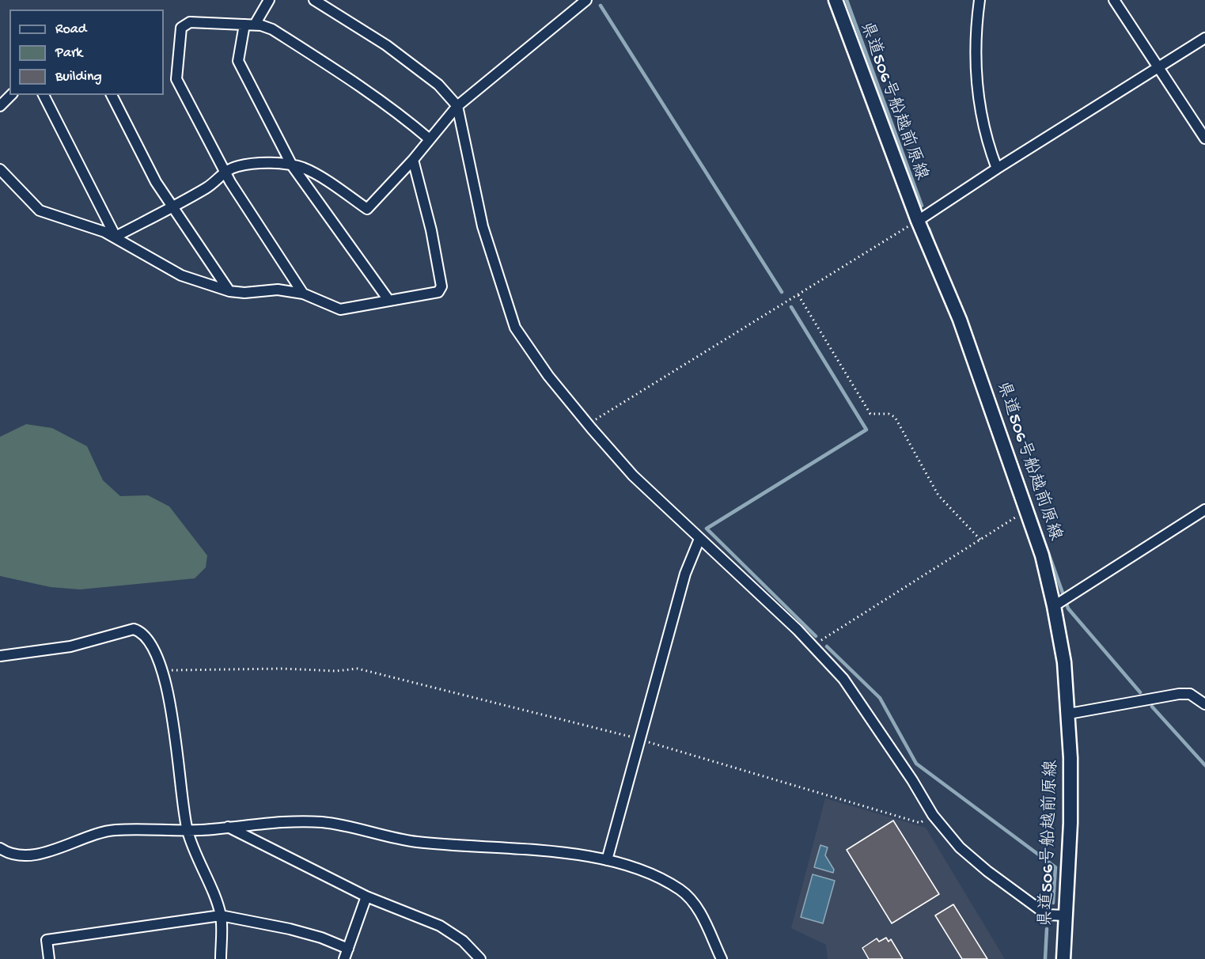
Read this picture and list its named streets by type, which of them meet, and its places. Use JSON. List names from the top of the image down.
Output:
{
  "streets": {
    "main road": ["県道506号船越前原線"]
  },
  "legend": ["Road", "Park", "Building"]
}
